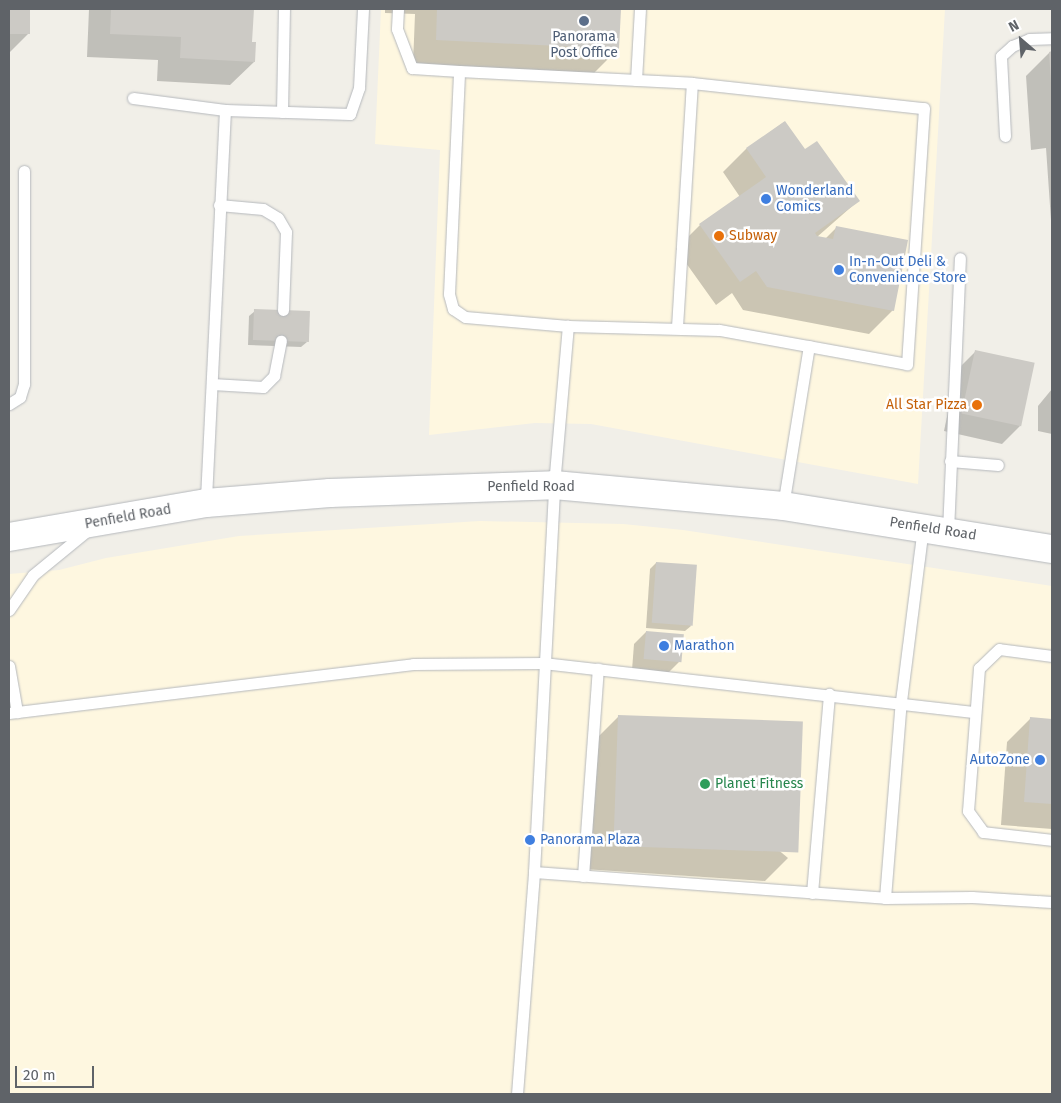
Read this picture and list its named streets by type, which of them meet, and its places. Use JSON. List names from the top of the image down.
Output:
{
  "streets": {
    "main road": ["Penfield Road"]
  },
  "places": [
    "Panorama Post Office",
    "Wonderland Comics",
    "Subway",
    "In-n-Out Deli & Convenience Store",
    "All Star Pizza",
    "Marathon",
    "AutoZone",
    "Planet Fitness",
    "Panorama Plaza"
  ],
  "scale_bar": "20 m",
  "north": "top left"
}
